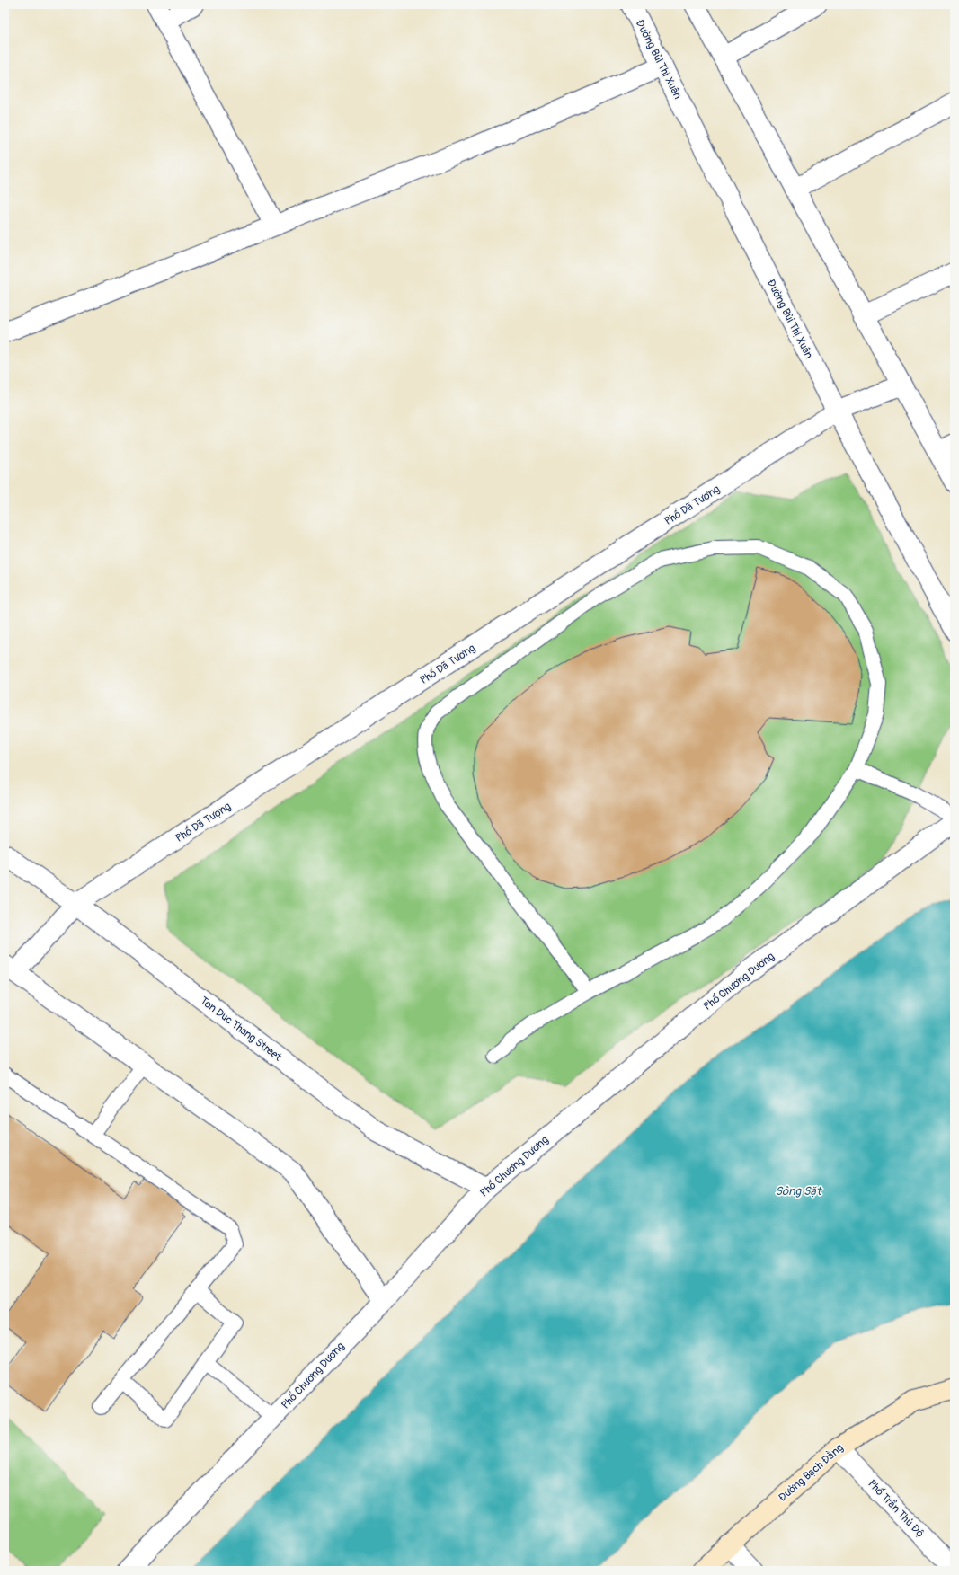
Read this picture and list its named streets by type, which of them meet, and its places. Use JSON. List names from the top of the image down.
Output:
{
  "streets": {
    "main road": ["Đường Bạch Đằng"],
    "street": [
      "Đường Bùi Thị Xuân",
      "Phố Dã Tượng",
      "Phố Chương Dương",
      "Ton Duc Thang Street",
      "Phố Trần Thủ Độ"
    ]
  },
  "crossings": [
    ["Đường Bùi Thị Xuân", "Phố Dã Tượng"],
    ["Phố Dã Tượng", "Ton Duc Thang Street"],
    ["Phố Chương Dương", "Ton Duc Thang Street"],
    ["Đường Bạch Đằng", "Phố Trần Thủ Độ"]
  ],
  "water": ["Sông Sặt"]
}
